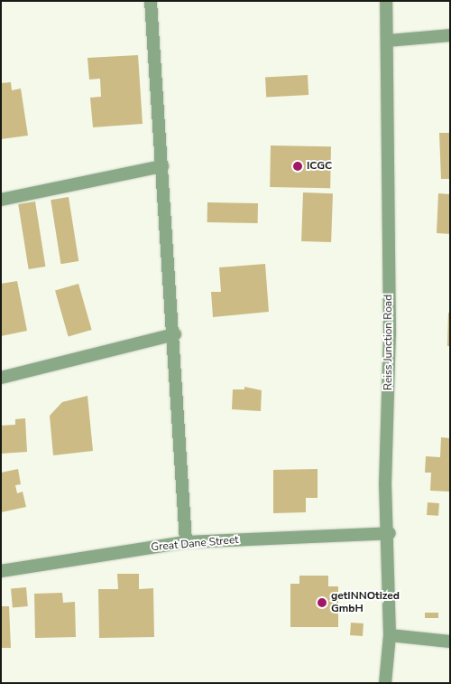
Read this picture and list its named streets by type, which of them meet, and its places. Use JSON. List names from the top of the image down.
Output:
{
  "streets": {
    "street": ["Reiss Junction Road", "Great Dane Street"]
  },
  "crossings": [
    ["Reiss Junction Road", "Great Dane Street"]
  ],
  "places": ["ICGC", "getINNOtized GmbH"]
}
